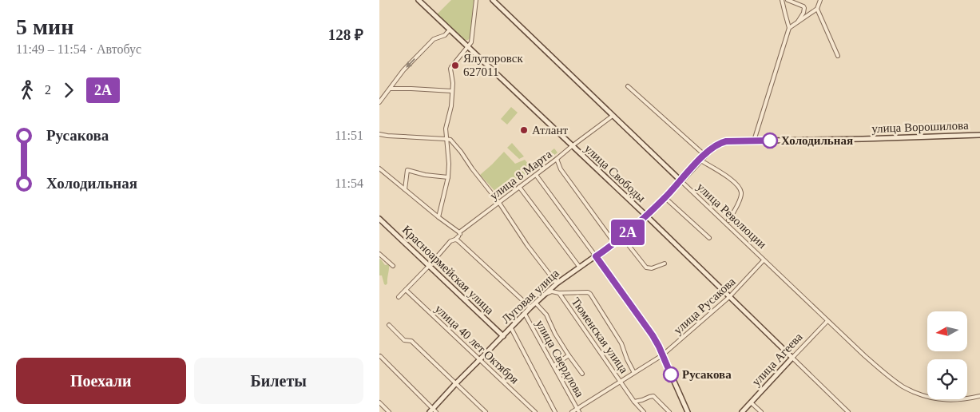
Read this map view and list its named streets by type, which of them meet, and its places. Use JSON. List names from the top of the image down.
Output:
{
  "streets": {
    "main road": [
      "улица Ворошилова",
      "улица Свободы",
      "улица Революции",
      "Красноармейская улица",
      "Луговая улица",
      "улица Агеева"
    ],
    "street": [
      "улица 8 Марта",
      "улица Русакова",
      "Тюменская улица",
      "улица 40 лет Октября",
      "улица Свердлова"
    ]
  },
  "crossings": [
    ["улица Ворошилова", "Луговая улица"],
    ["улица Свободы", "улица 8 Марта"],
    ["улица Свободы", "Луговая улица"],
    ["улица Свободы", "улица Русакова"],
    ["улица Свободы", "улица Агеева"],
    ["улица 8 Марта", "улица Революции"],
    ["улица 8 Марта", "Красноармейская улица"],
    ["улица 8 Марта", "улица 40 лет Октября"],
    ["улица 8 Марта", "улица Свердлова"],
    ["улица Революции", "Луговая улица"],
    ["улица Революции", "улица Русакова"],
    ["улица Революции", "улица Агеева"],
    ["Красноармейская улица", "Луговая улица"],
    ["Луговая улица", "Тюменская улица"],
    ["Луговая улица", "улица 40 лет Октября"],
    ["Луговая улица", "улица Свердлова"],
    ["улица Русакова", "Тюменская улица"],
    ["улица Русакова", "улица Свердлова"]
  ],
  "places": [
    "Ялуторовск 627011",
    "Атлант",
    "Холодильная",
    "Русакова"
  ],
  "lines": ["bus line 2А"],
  "north": "left",
  "page": {
    "heading": ["5 мин", "11:49 – 11:54 · Автобус", "128 ₽"],
    "on_map": "2А",
    "legs": ["2", "2А"],
    "list": [
      {
        "name": "Русакова",
        "value": "11:51"
      },
      {
        "name": "Холодильная",
        "value": "11:54"
      }
    ],
    "buttons": ["Поехали", "Билеты"]
  }
}
